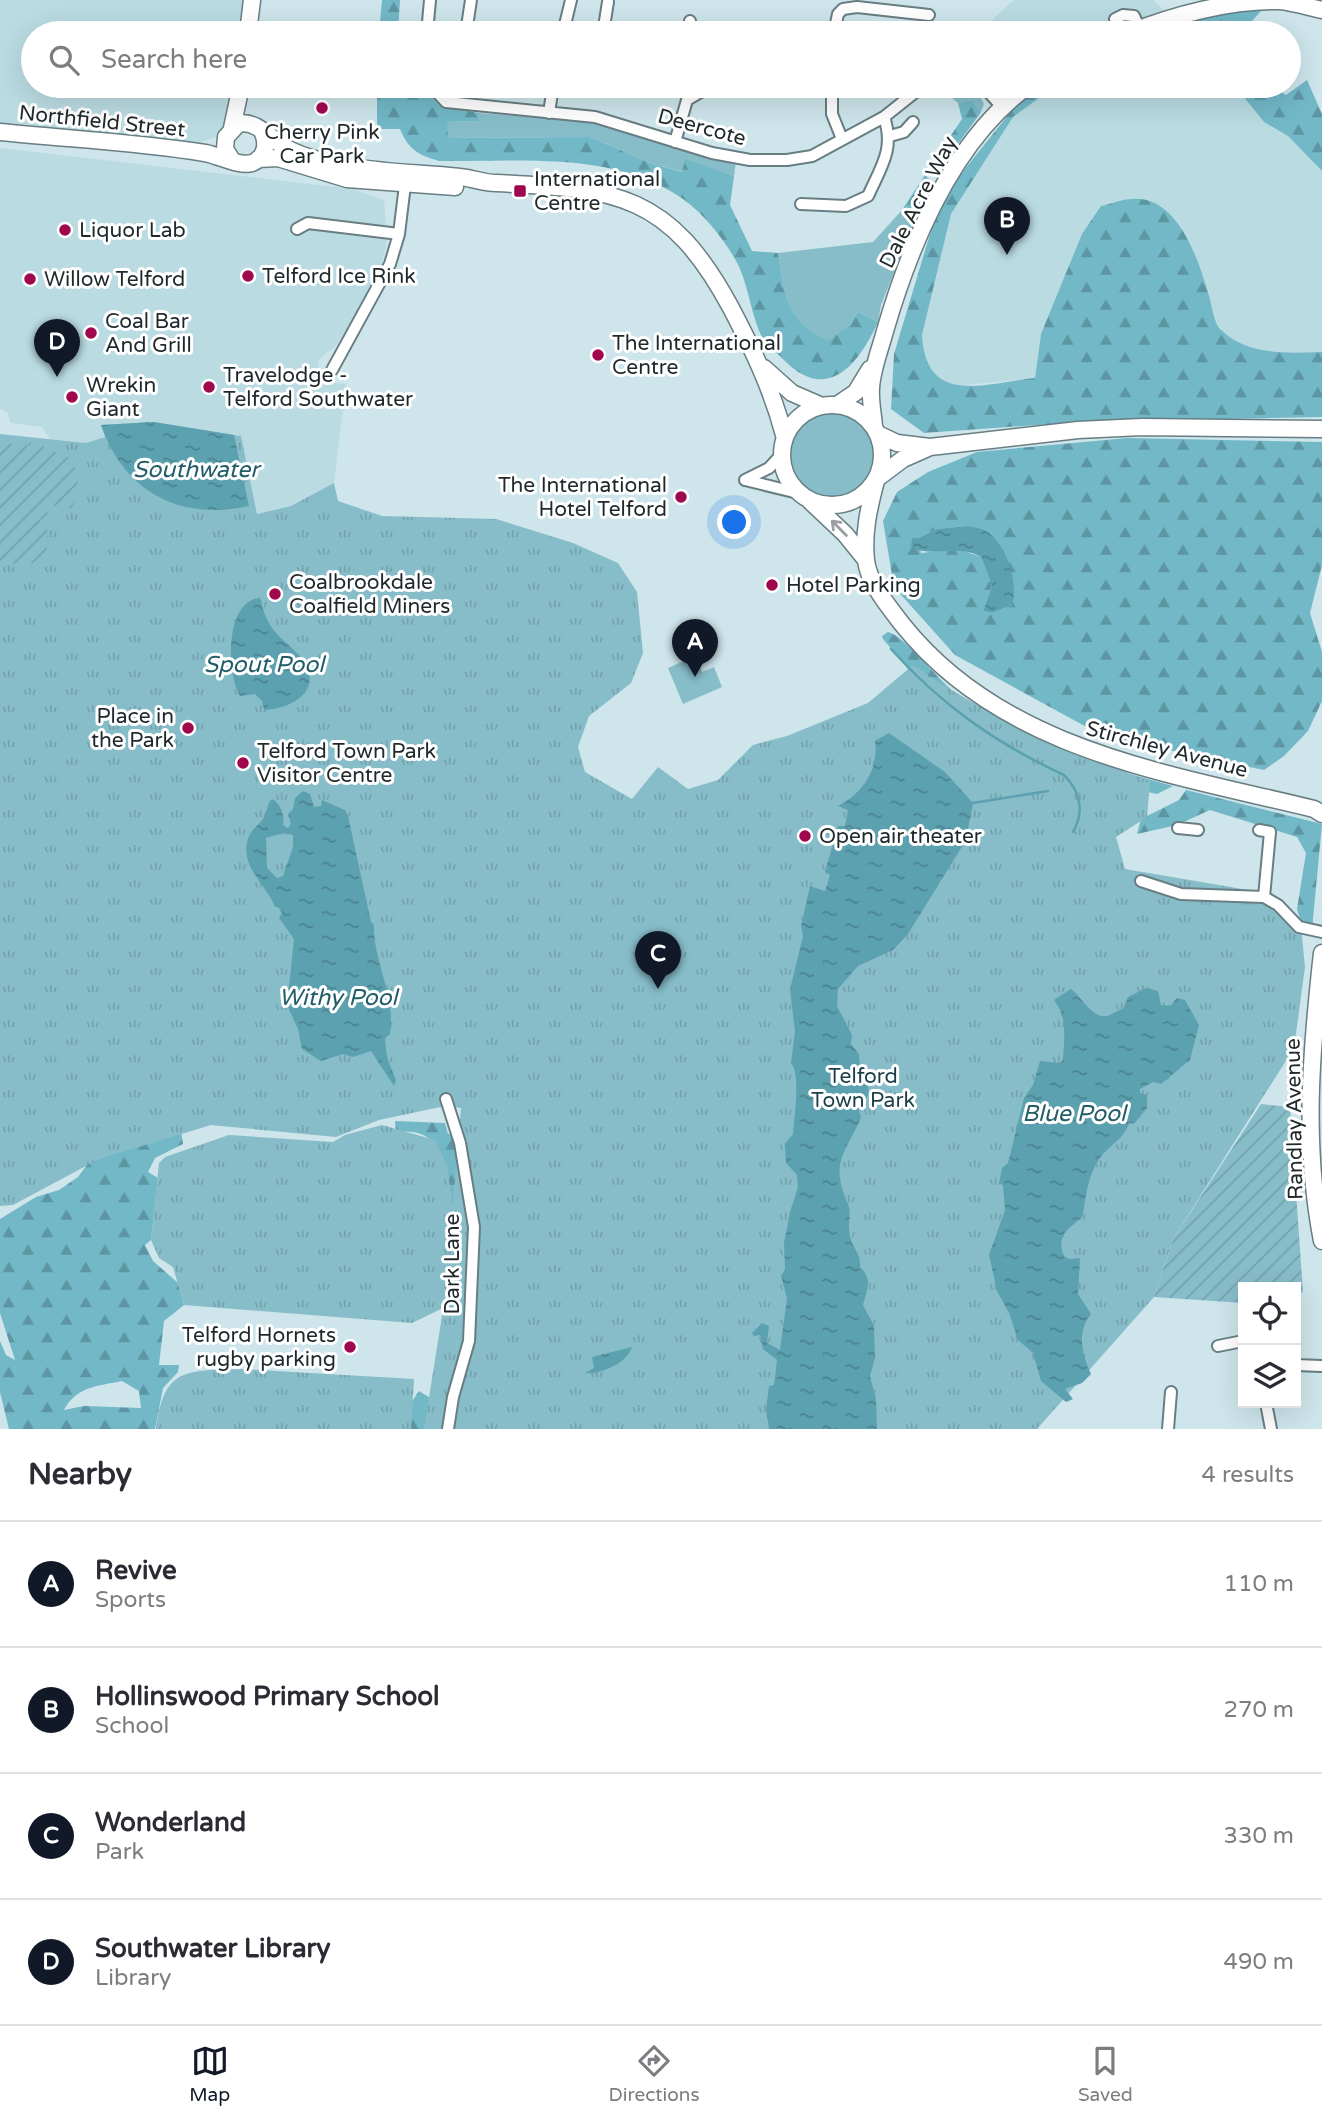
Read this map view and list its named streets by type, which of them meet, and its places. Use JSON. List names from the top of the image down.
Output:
{
  "streets": {
    "street": [
      "Northfield Street",
      "Deercote",
      "Dale Acre Way",
      "Stirchley Avenue",
      "Randlay Avenue",
      "Dark Lane"
    ]
  },
  "water": [
    "Southwater",
    "Spout Pool",
    "Withy Pool",
    "Blue Pool"
  ],
  "parks": ["Telford Town Park"],
  "places": {
    "other": [
      "Cherry Pink Car Park",
      "Liquor Lab",
      "Telford Ice Rink",
      "Willow Telford",
      "Coal Bar And Grill",
      "The International Centre",
      "Travelodge - Telford Southwater",
      "Wrekin Giant",
      "The International Hotel Telford",
      "Hotel Parking",
      "Coalbrookdale Coalfield Miners",
      "Place in the Park",
      "Telford Town Park Visitor Centre",
      "Open air theater",
      "Telford Hornets rugby parking"
    ],
    "transit": ["International Centre"]
  },
  "page": {
    "search": "Search here",
    "pins": [
      "B",
      "D",
      "A",
      "C"
    ],
    "heading": ["Nearby", "4 results"],
    "list": [
      {
        "mark": "A",
        "name": "Revive",
        "note": "Sports",
        "value": "110 m"
      },
      {
        "mark": "B",
        "name": "Hollinswood Primary School",
        "note": "School",
        "value": "270 m"
      },
      {
        "mark": "C",
        "name": "Wonderland",
        "note": "Park",
        "value": "330 m"
      },
      {
        "mark": "D",
        "name": "Southwater Library",
        "note": "Library",
        "value": "490 m"
      }
    ],
    "nav": ["Map", "Directions", "Saved"]
  }
}
